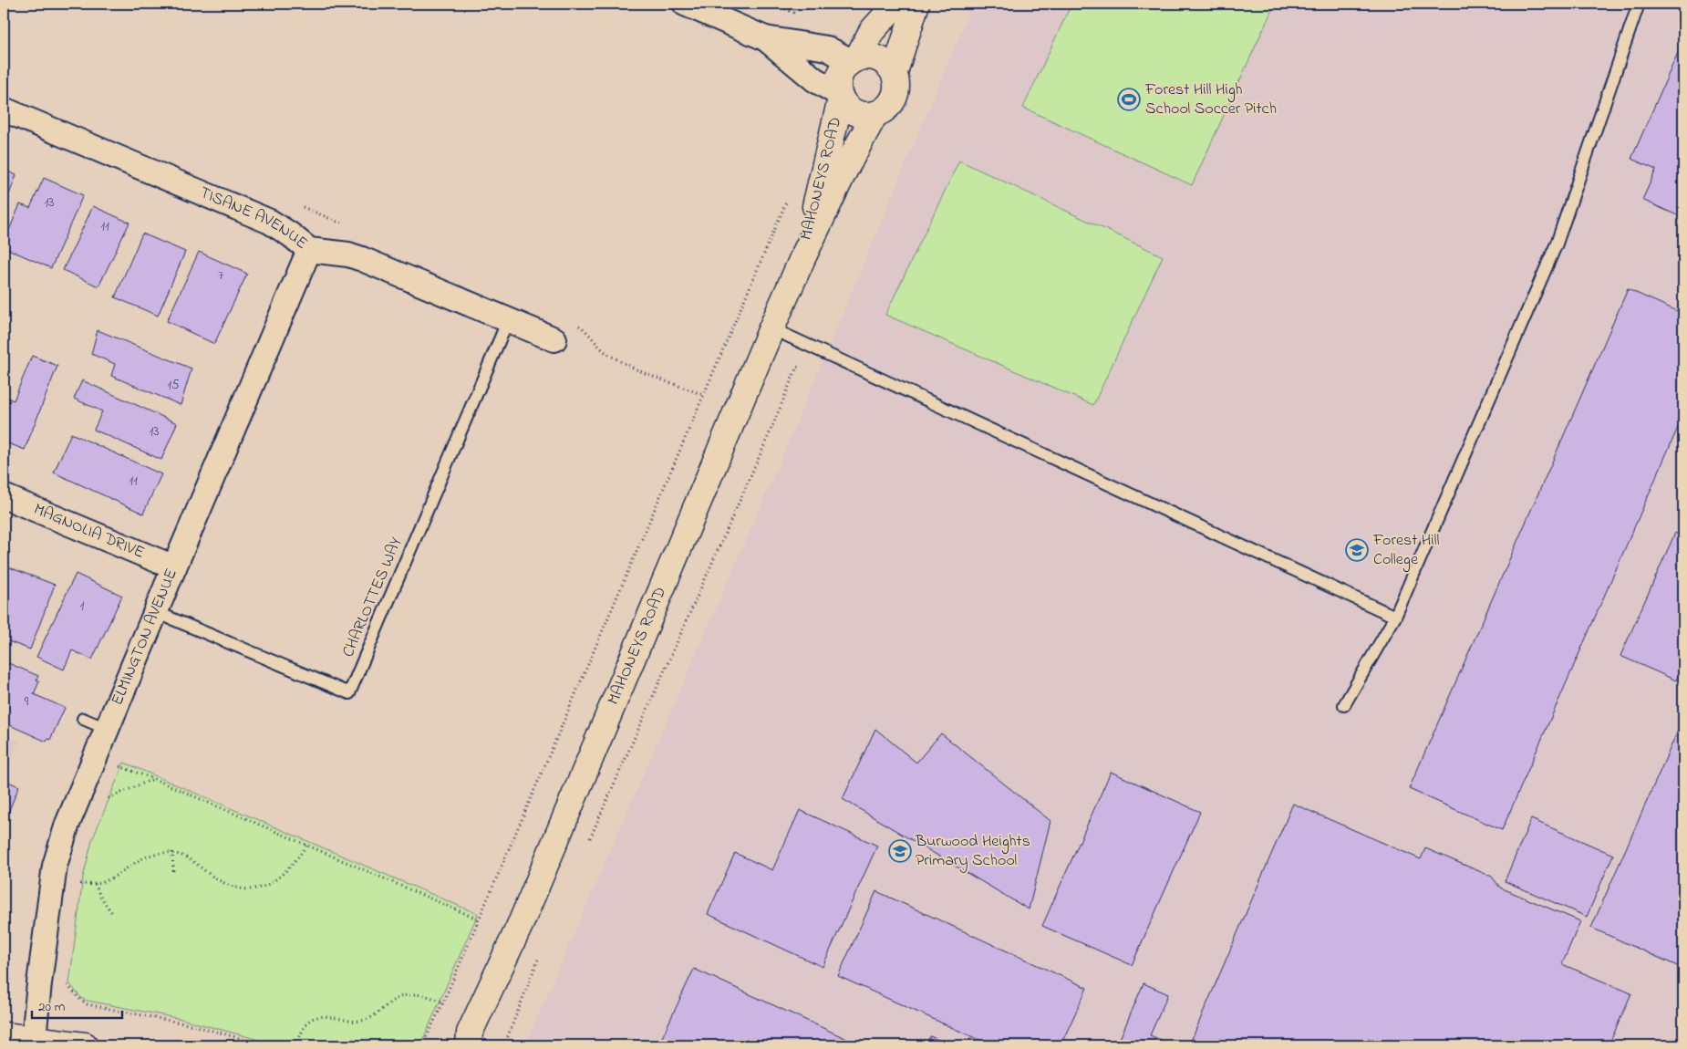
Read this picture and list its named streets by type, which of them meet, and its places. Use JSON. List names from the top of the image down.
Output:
{
  "streets": {
    "main road": ["MAHONEYS ROAD"],
    "street": ["TISANE AVENUE", "MAGNOLIA DRIVE", "ELMINGTON AVENUE"],
    "lane": ["CHARLOTTES WAY"]
  },
  "crossings": [
    ["TISANE AVENUE", "CHARLOTTES WAY"],
    ["TISANE AVENUE", "ELMINGTON AVENUE"],
    ["MAGNOLIA DRIVE", "ELMINGTON AVENUE"],
    ["CHARLOTTES WAY", "ELMINGTON AVENUE"]
  ],
  "places": {
    "sports": ["Forest Hill High School Soccer Pitch"],
    "school or university": ["Forest Hill College", "Burwood Heights Primary School"]
  },
  "house_numbers": [
    "13",
    "11",
    "7",
    "15",
    "13",
    "11",
    "1",
    "9"
  ],
  "scale_bar": "20 m"
}
